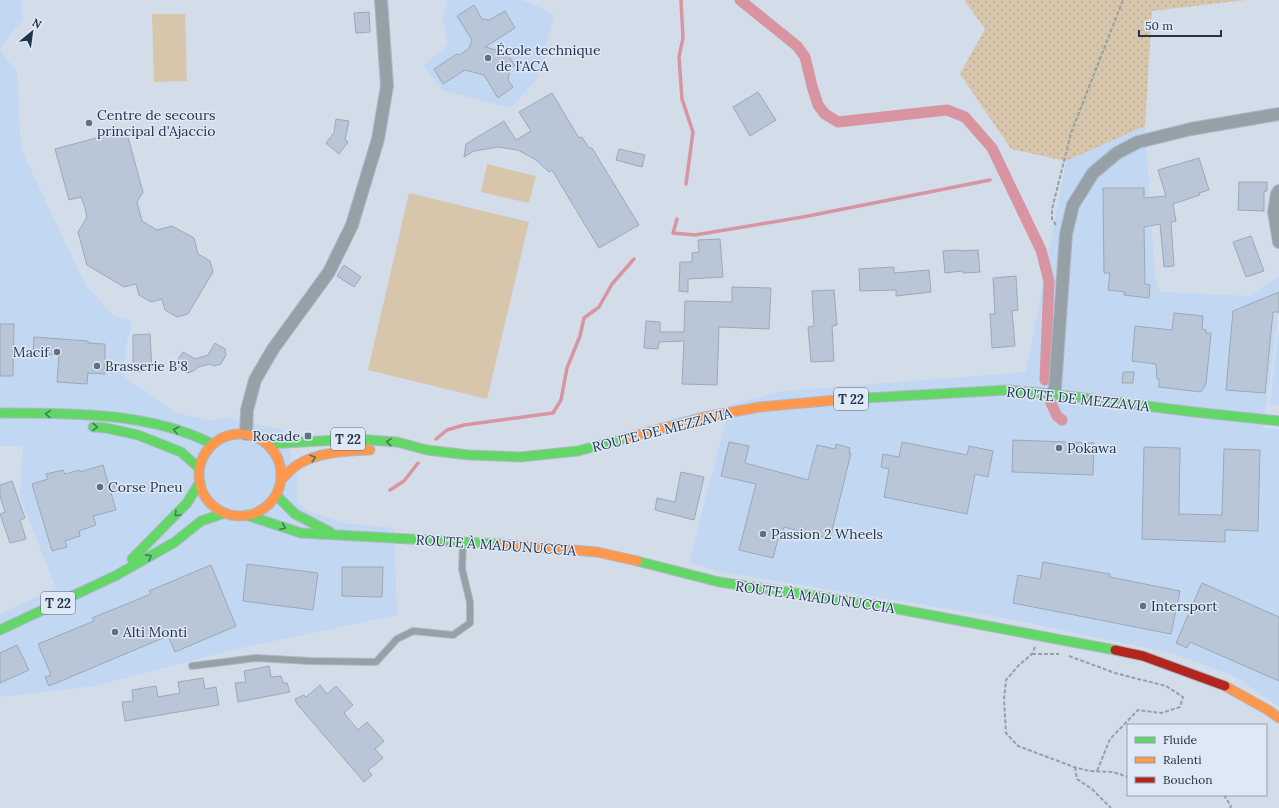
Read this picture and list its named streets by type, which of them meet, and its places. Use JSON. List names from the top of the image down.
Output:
{
  "streets": {
    "main road": ["T 22", "ROUTE DE MEZZAVIA", "ROUTE À MADUNUCCIA"]
  },
  "crossings": [
    ["T 22", "ROUTE DE MEZZAVIA"],
    ["T 22", "ROUTE À MADUNUCCIA"],
    ["ROUTE DE MEZZAVIA", "ROUTE À MADUNUCCIA"]
  ],
  "places": {
    "other": [
      "École technique de l'ACA",
      "Centre de secours principal d'Ajaccio",
      "Macif",
      "Brasserie B'8",
      "Pokawa",
      "Corse Pneu",
      "Passion 2 Wheels",
      "Intersport",
      "Alti Monti"
    ],
    "transit": ["Rocade"]
  },
  "legend": ["Fluide", "Ralenti", "Bouchon"],
  "scale_bar": "50 m",
  "north": "top right"
}
